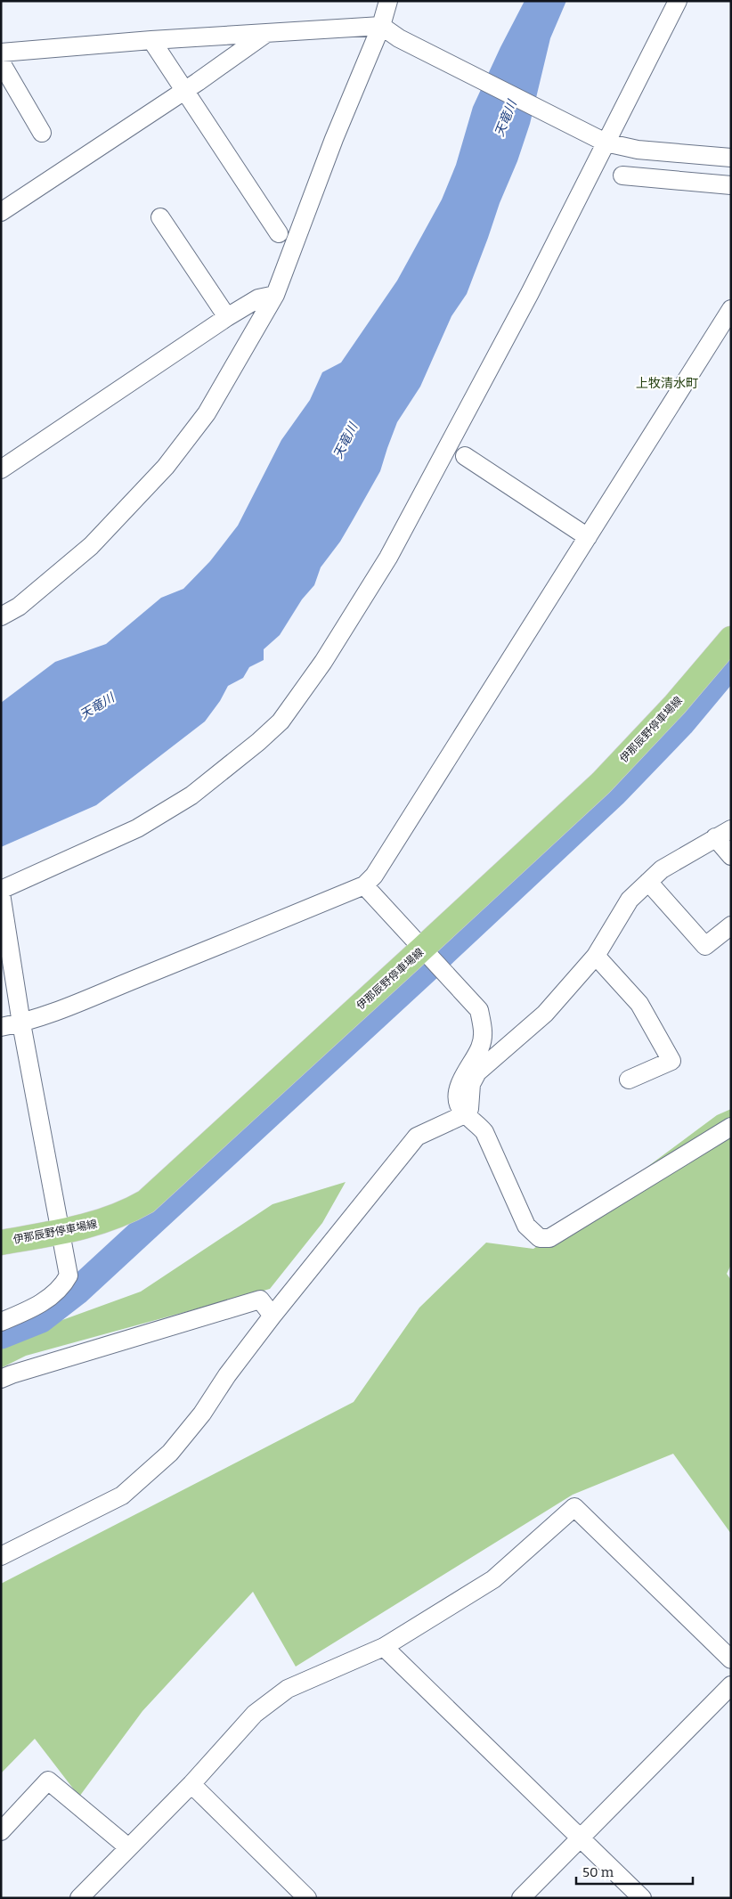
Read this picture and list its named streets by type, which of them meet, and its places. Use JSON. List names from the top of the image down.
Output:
{
  "streets": {
    "main road": ["伊那辰野停車場線"]
  },
  "districts": ["上牧清水町"],
  "water": ["天竜川"],
  "scale_bar": "50 m"
}
